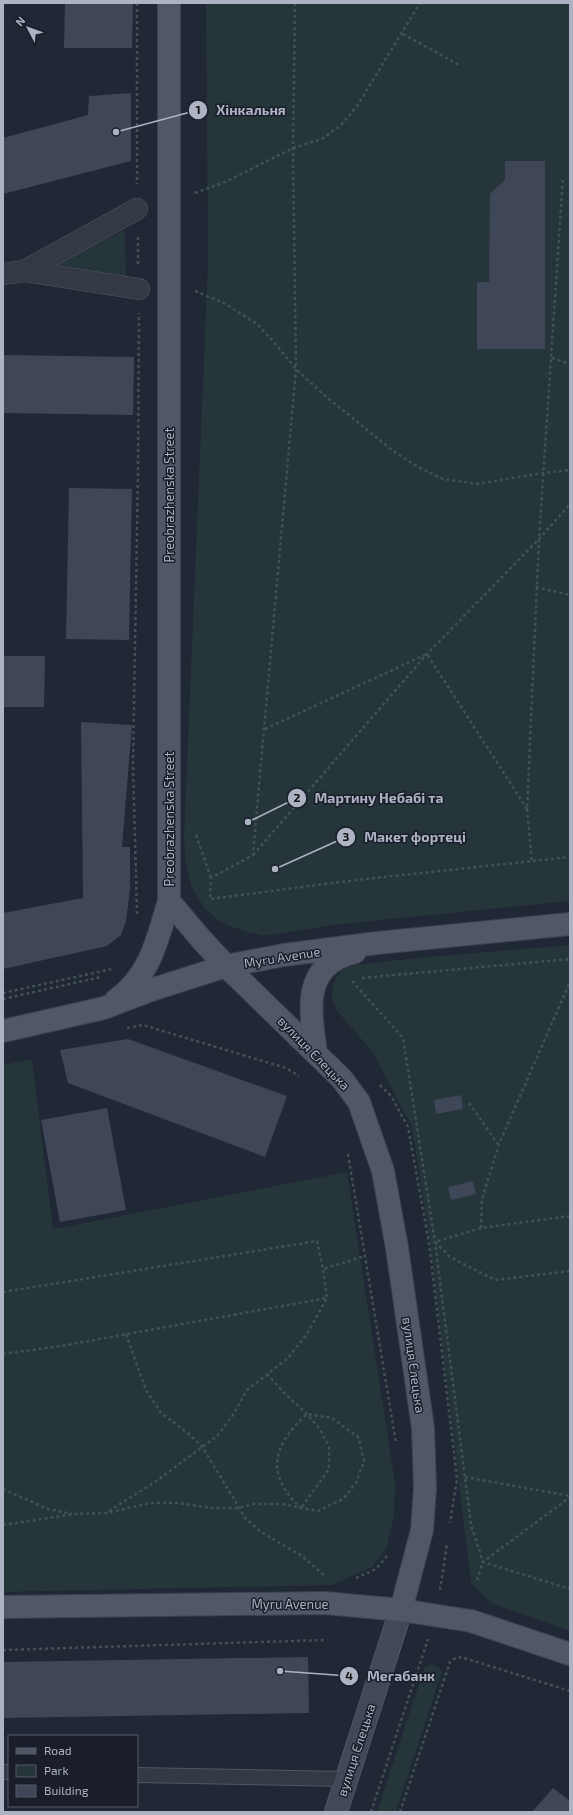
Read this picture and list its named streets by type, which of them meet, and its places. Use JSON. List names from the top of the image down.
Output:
{
  "streets": {
    "main road": ["Preobrazhenska Street", "Myru Avenue", "вулиця Єлецька"]
  },
  "crossings": [
    ["Preobrazhenska Street", "Myru Avenue"],
    ["Preobrazhenska Street", "вулиця Єлецька"],
    ["Myru Avenue", "вулиця Єлецька"]
  ],
  "places": [
    "Хінкальня",
    "Мартину Небабі та",
    "Макет фортеці",
    "Мегабанк"
  ],
  "legend": ["Road", "Park", "Building"],
  "north": "top left"
}
